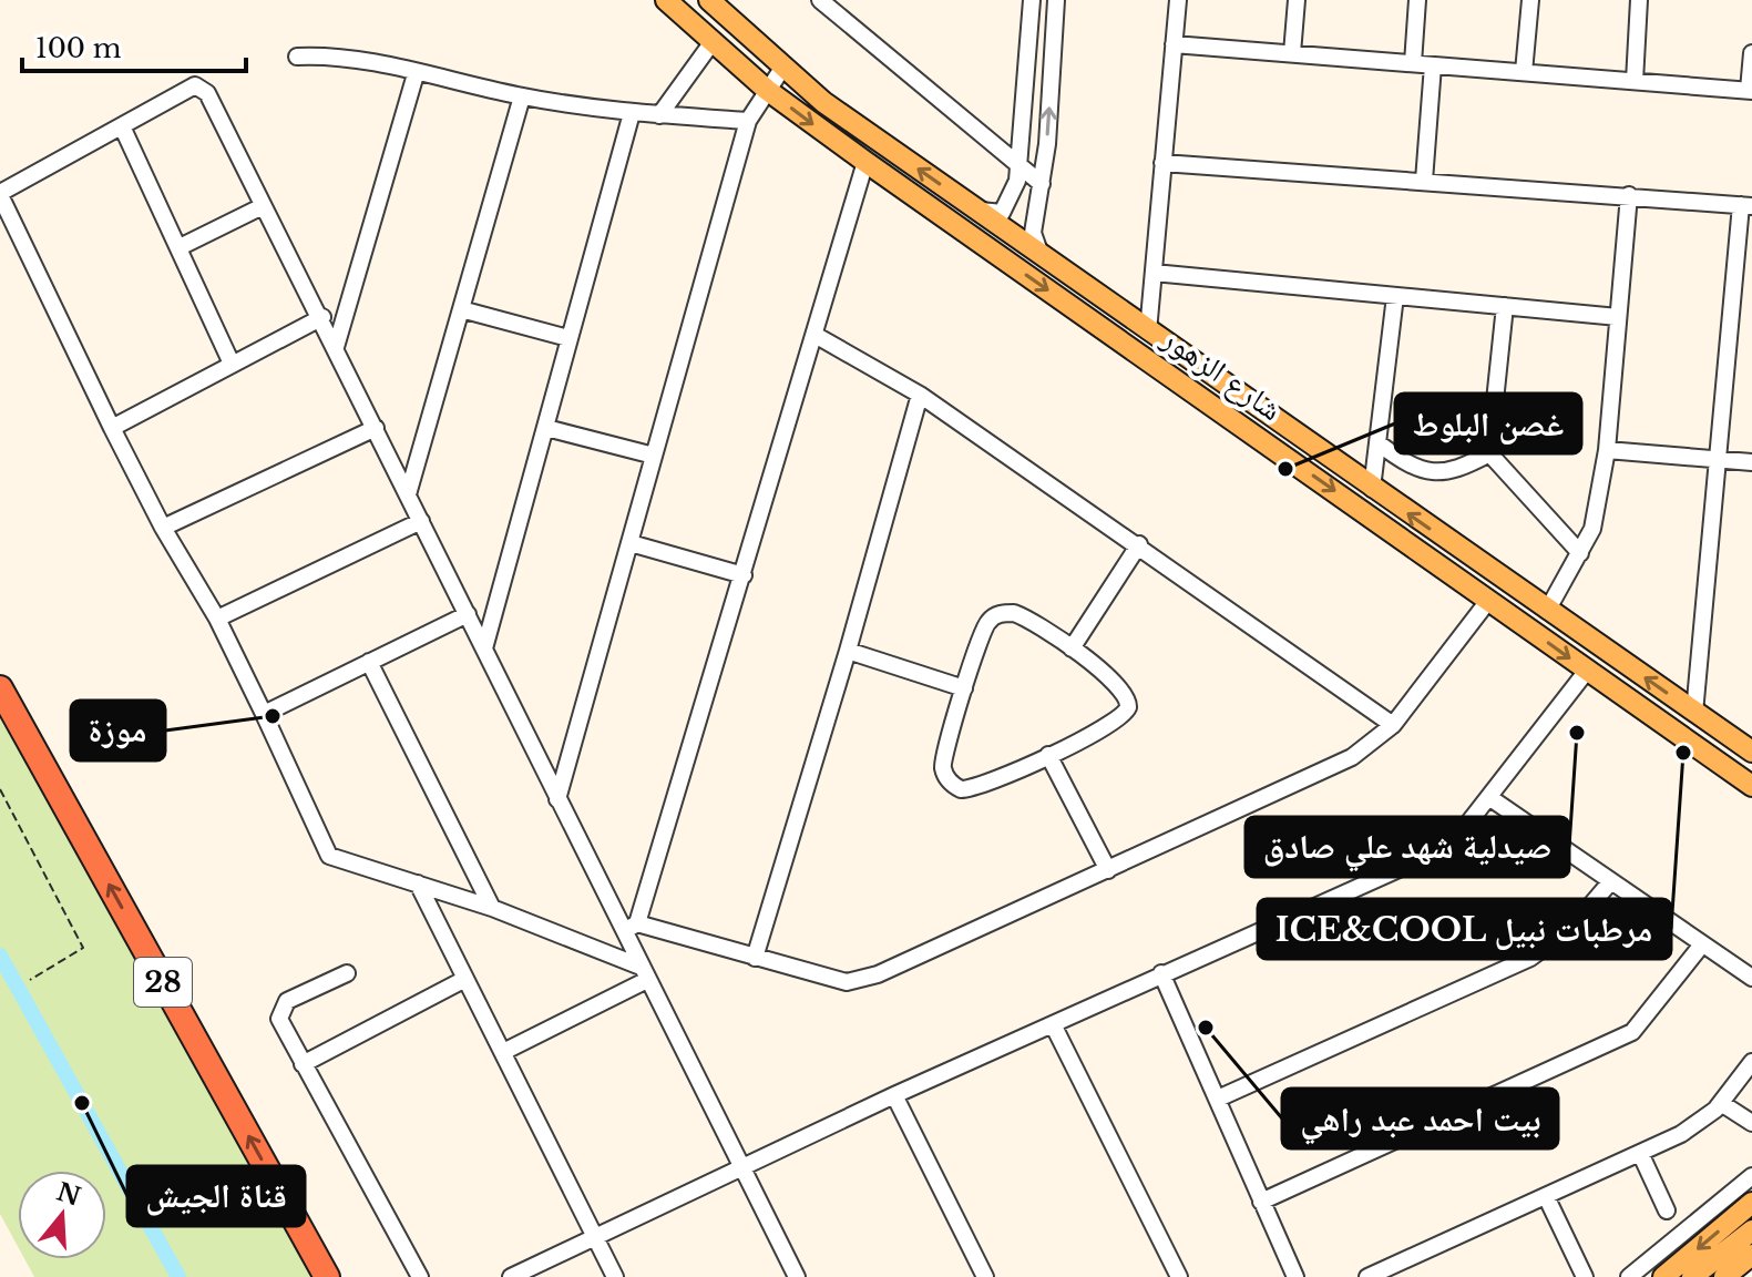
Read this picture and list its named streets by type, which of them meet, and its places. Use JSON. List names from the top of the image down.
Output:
{
  "streets": {
    "highway": ["28"],
    "main road": ["شارع الزهور"]
  },
  "places": [
    "غصن البلوط",
    "موزة",
    "صيدلية شهد علي صادق",
    "ICE&COOL مرطبات نبيل",
    "بيت احمد عبد راهي",
    "قناة الجيش"
  ],
  "scale_bar": "100 m",
  "north": "top"
}
